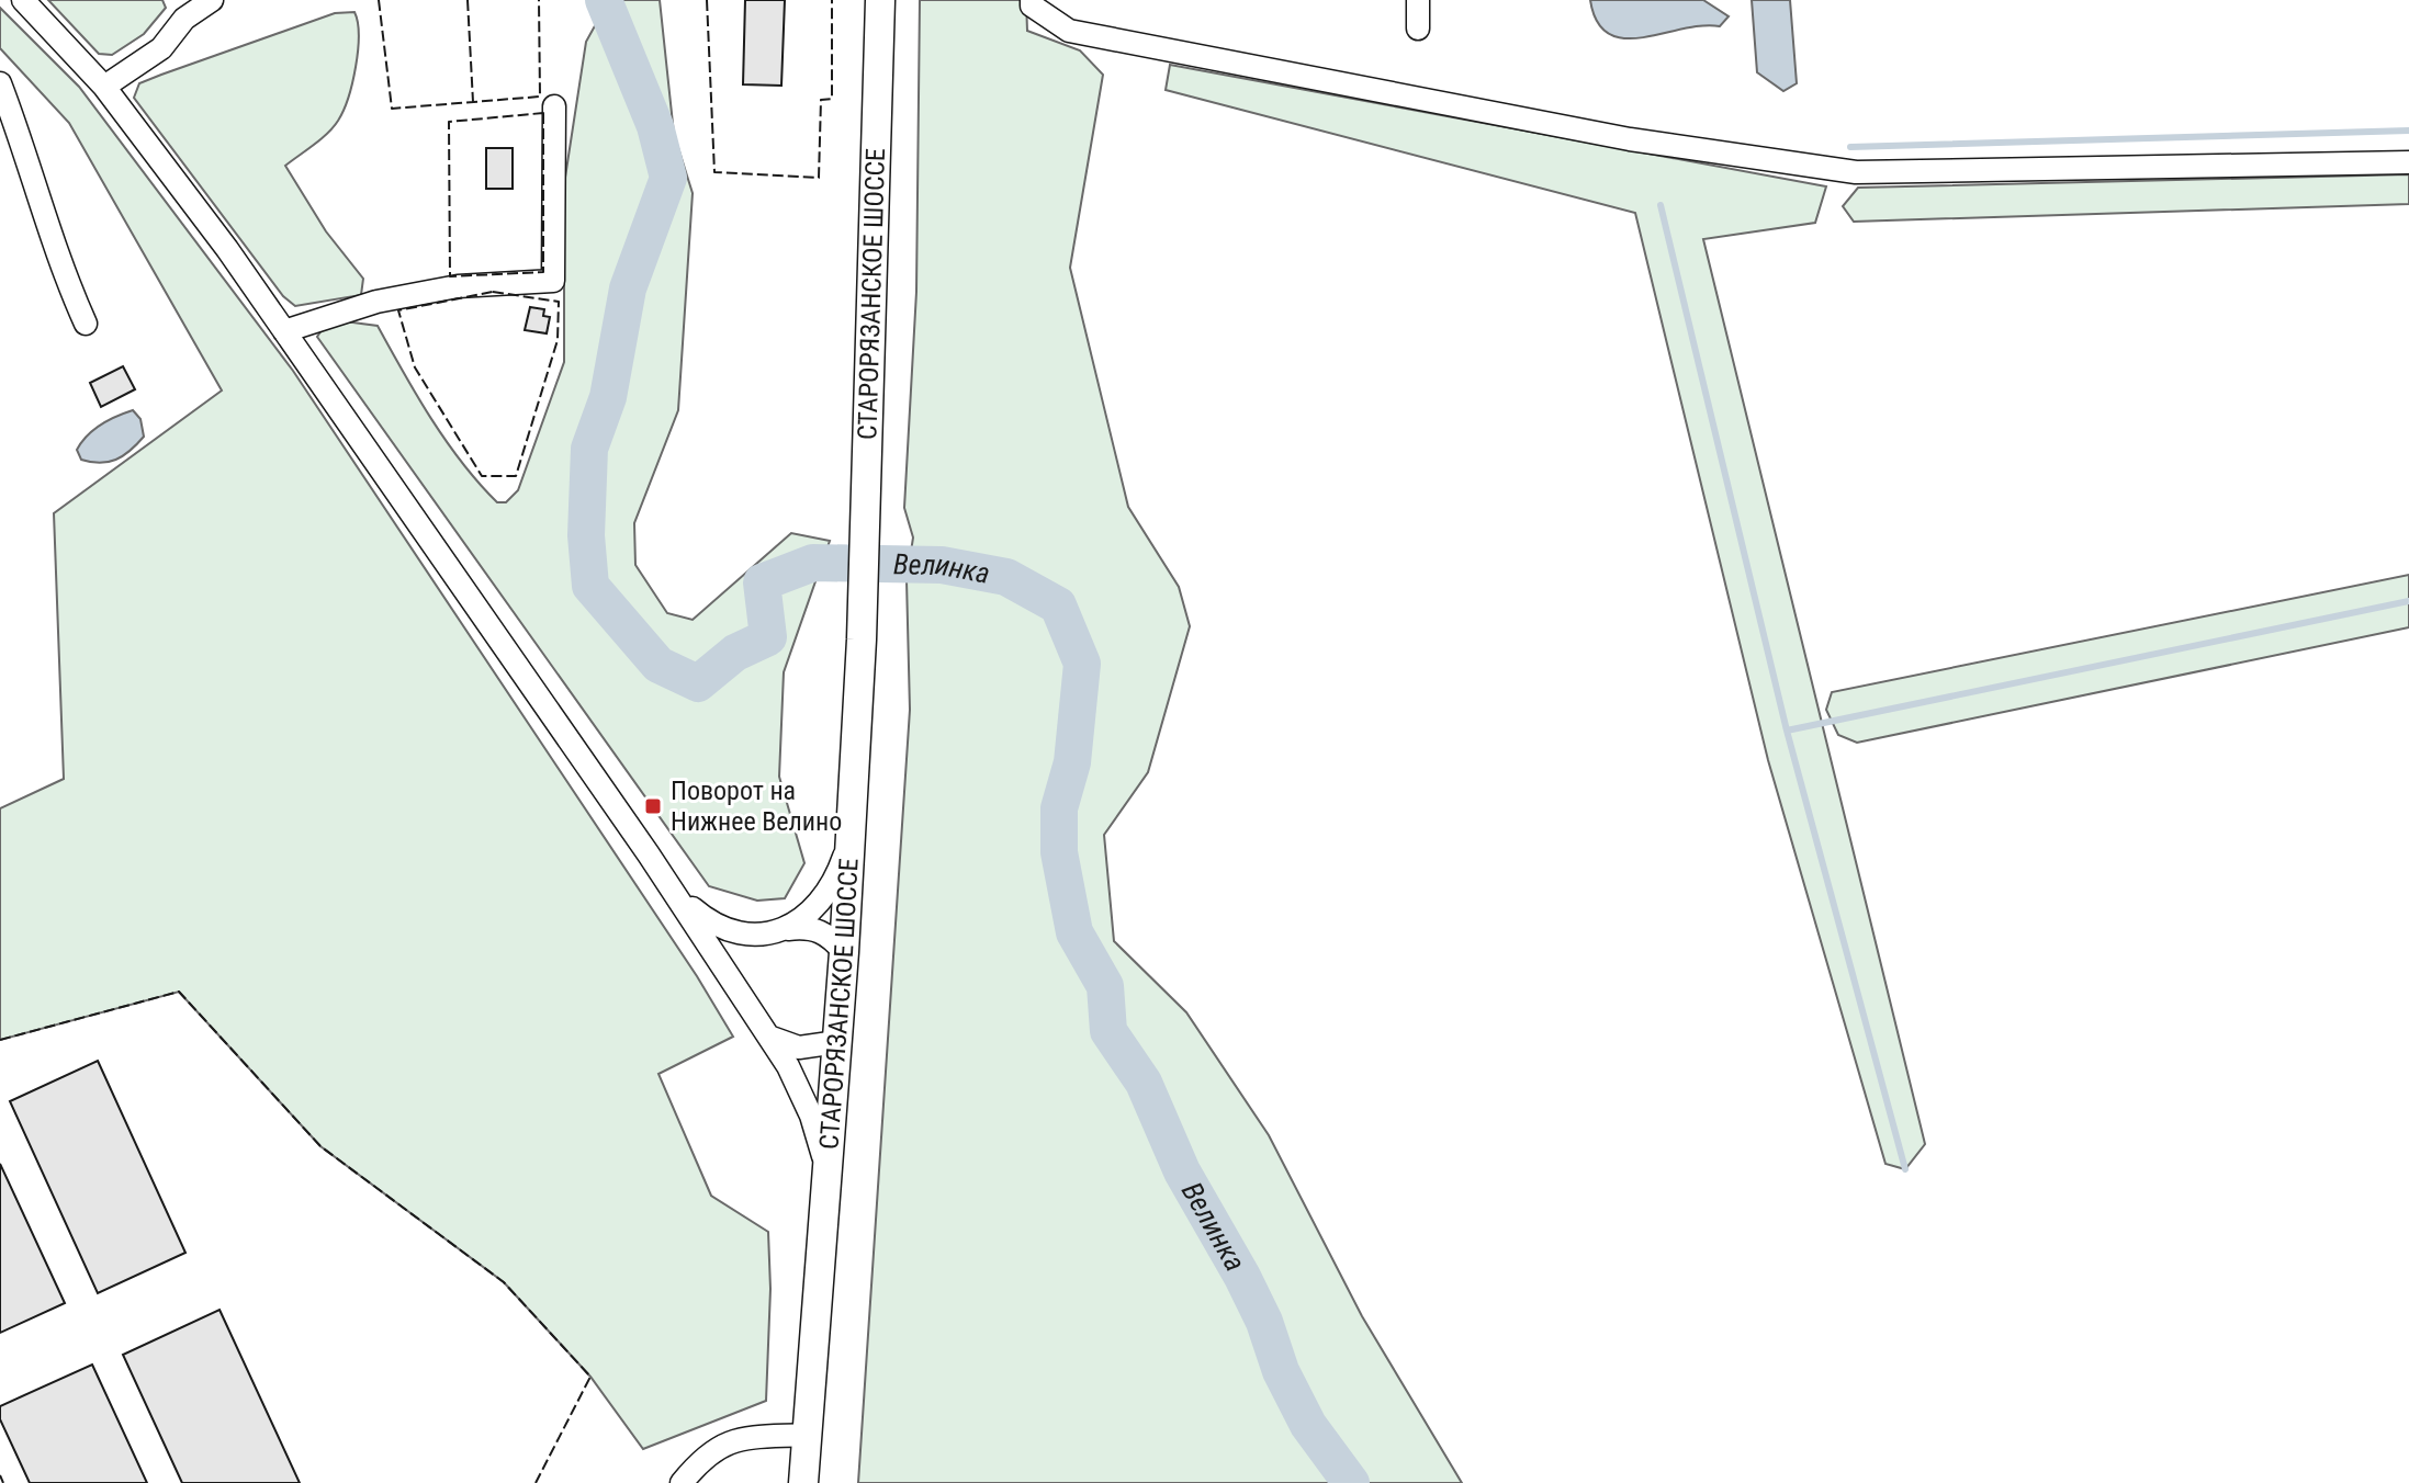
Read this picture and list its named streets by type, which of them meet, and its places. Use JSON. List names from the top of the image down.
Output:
{
  "streets": {
    "main road": ["СТАРОРЯЗАНСКОЕ ШОССЕ"]
  },
  "water": ["Велинка"],
  "places": {
    "transit": ["Поворот на Нижнее Велино"]
  }
}
